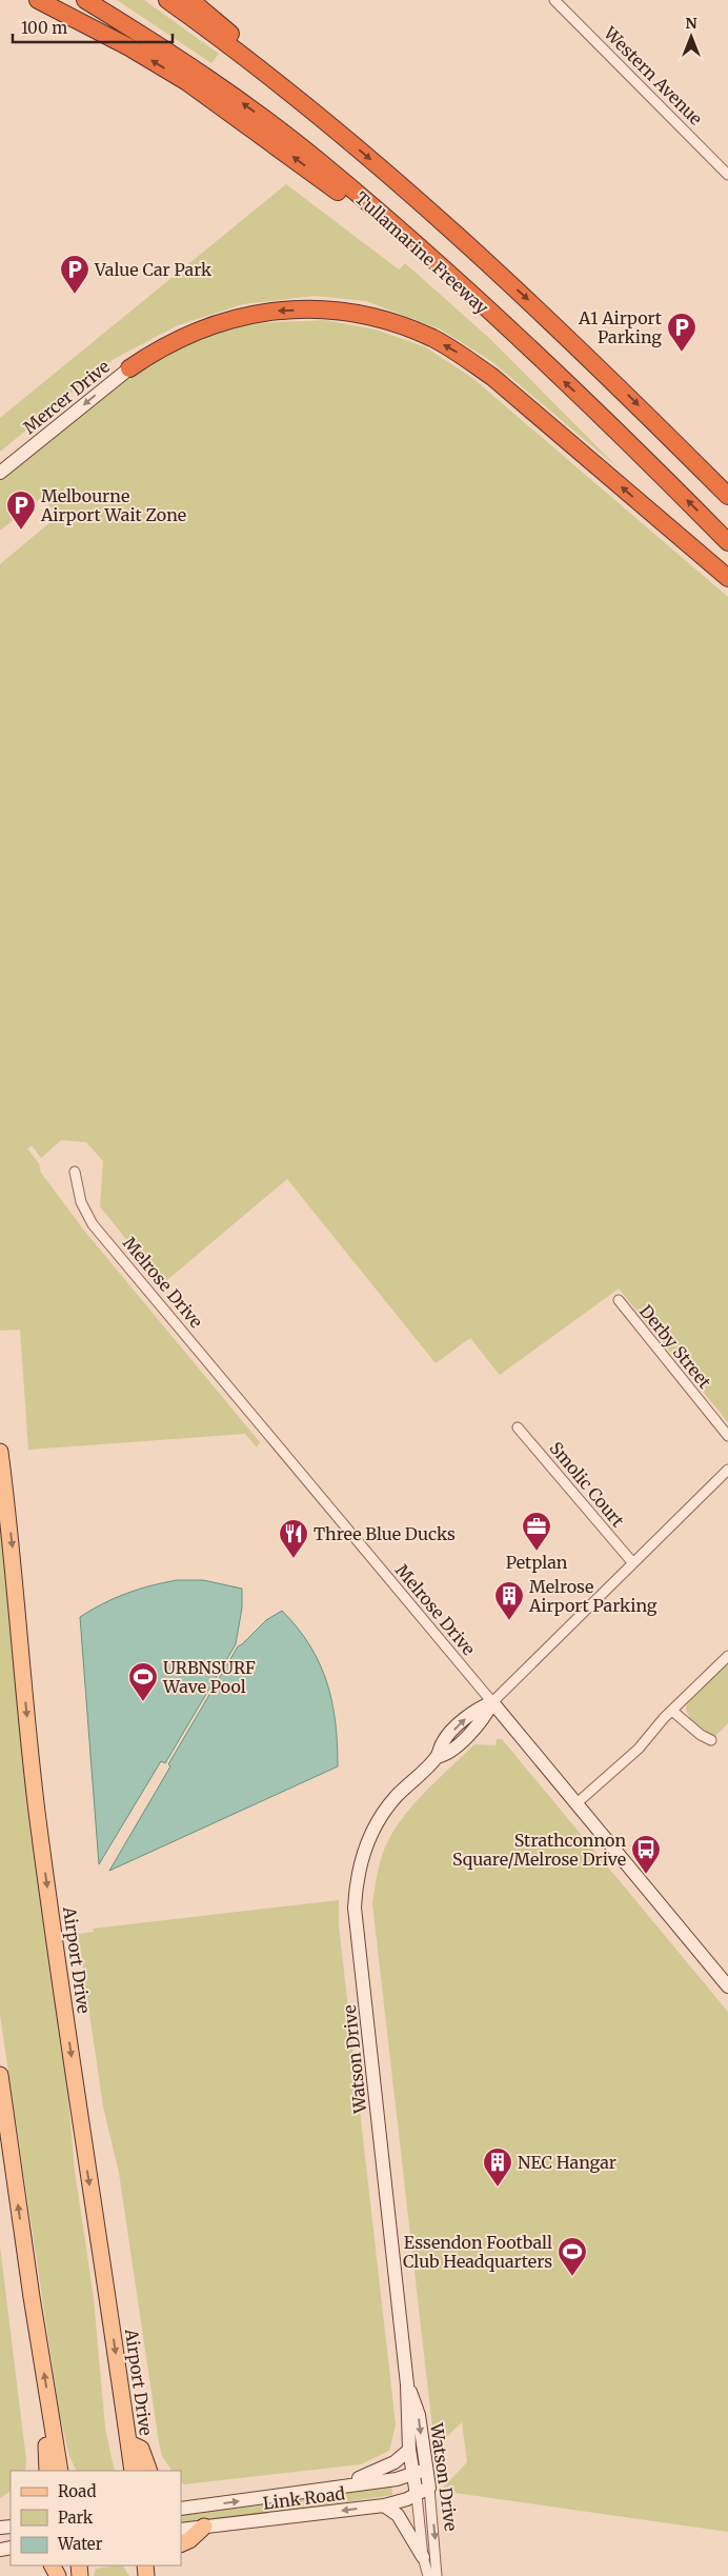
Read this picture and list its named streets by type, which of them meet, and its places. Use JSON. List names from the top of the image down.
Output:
{
  "streets": {
    "highway": ["Tullamarine Freeway"],
    "main road": ["Airport Drive"],
    "street": [
      "Western Avenue",
      "Mercer Drive",
      "Melrose Drive",
      "Derby Street",
      "Smolic Court",
      "Watson Drive",
      "Link Road"
    ]
  },
  "crossings": [
    ["Melrose Drive", "Watson Drive"],
    ["Watson Drive", "Link Road"]
  ],
  "one_way": ["Mercer Drive"],
  "places": {
    "parking": ["Value Car Park", "A1 Airport Parking", "Melbourne Airport Wait Zone"],
    "office": ["Petplan"],
    "restaurant": ["Three Blue Ducks"],
    "building": ["Melrose Airport Parking", "NEC Hangar"],
    "sports": ["URBNSURF Wave Pool", "Essendon Football Club Headquarters"],
    "bus stop": ["Strathconnon Square/Melrose Drive"]
  },
  "legend": ["Road", "Park", "Water"],
  "scale_bar": "100 m",
  "north": "top"
}
